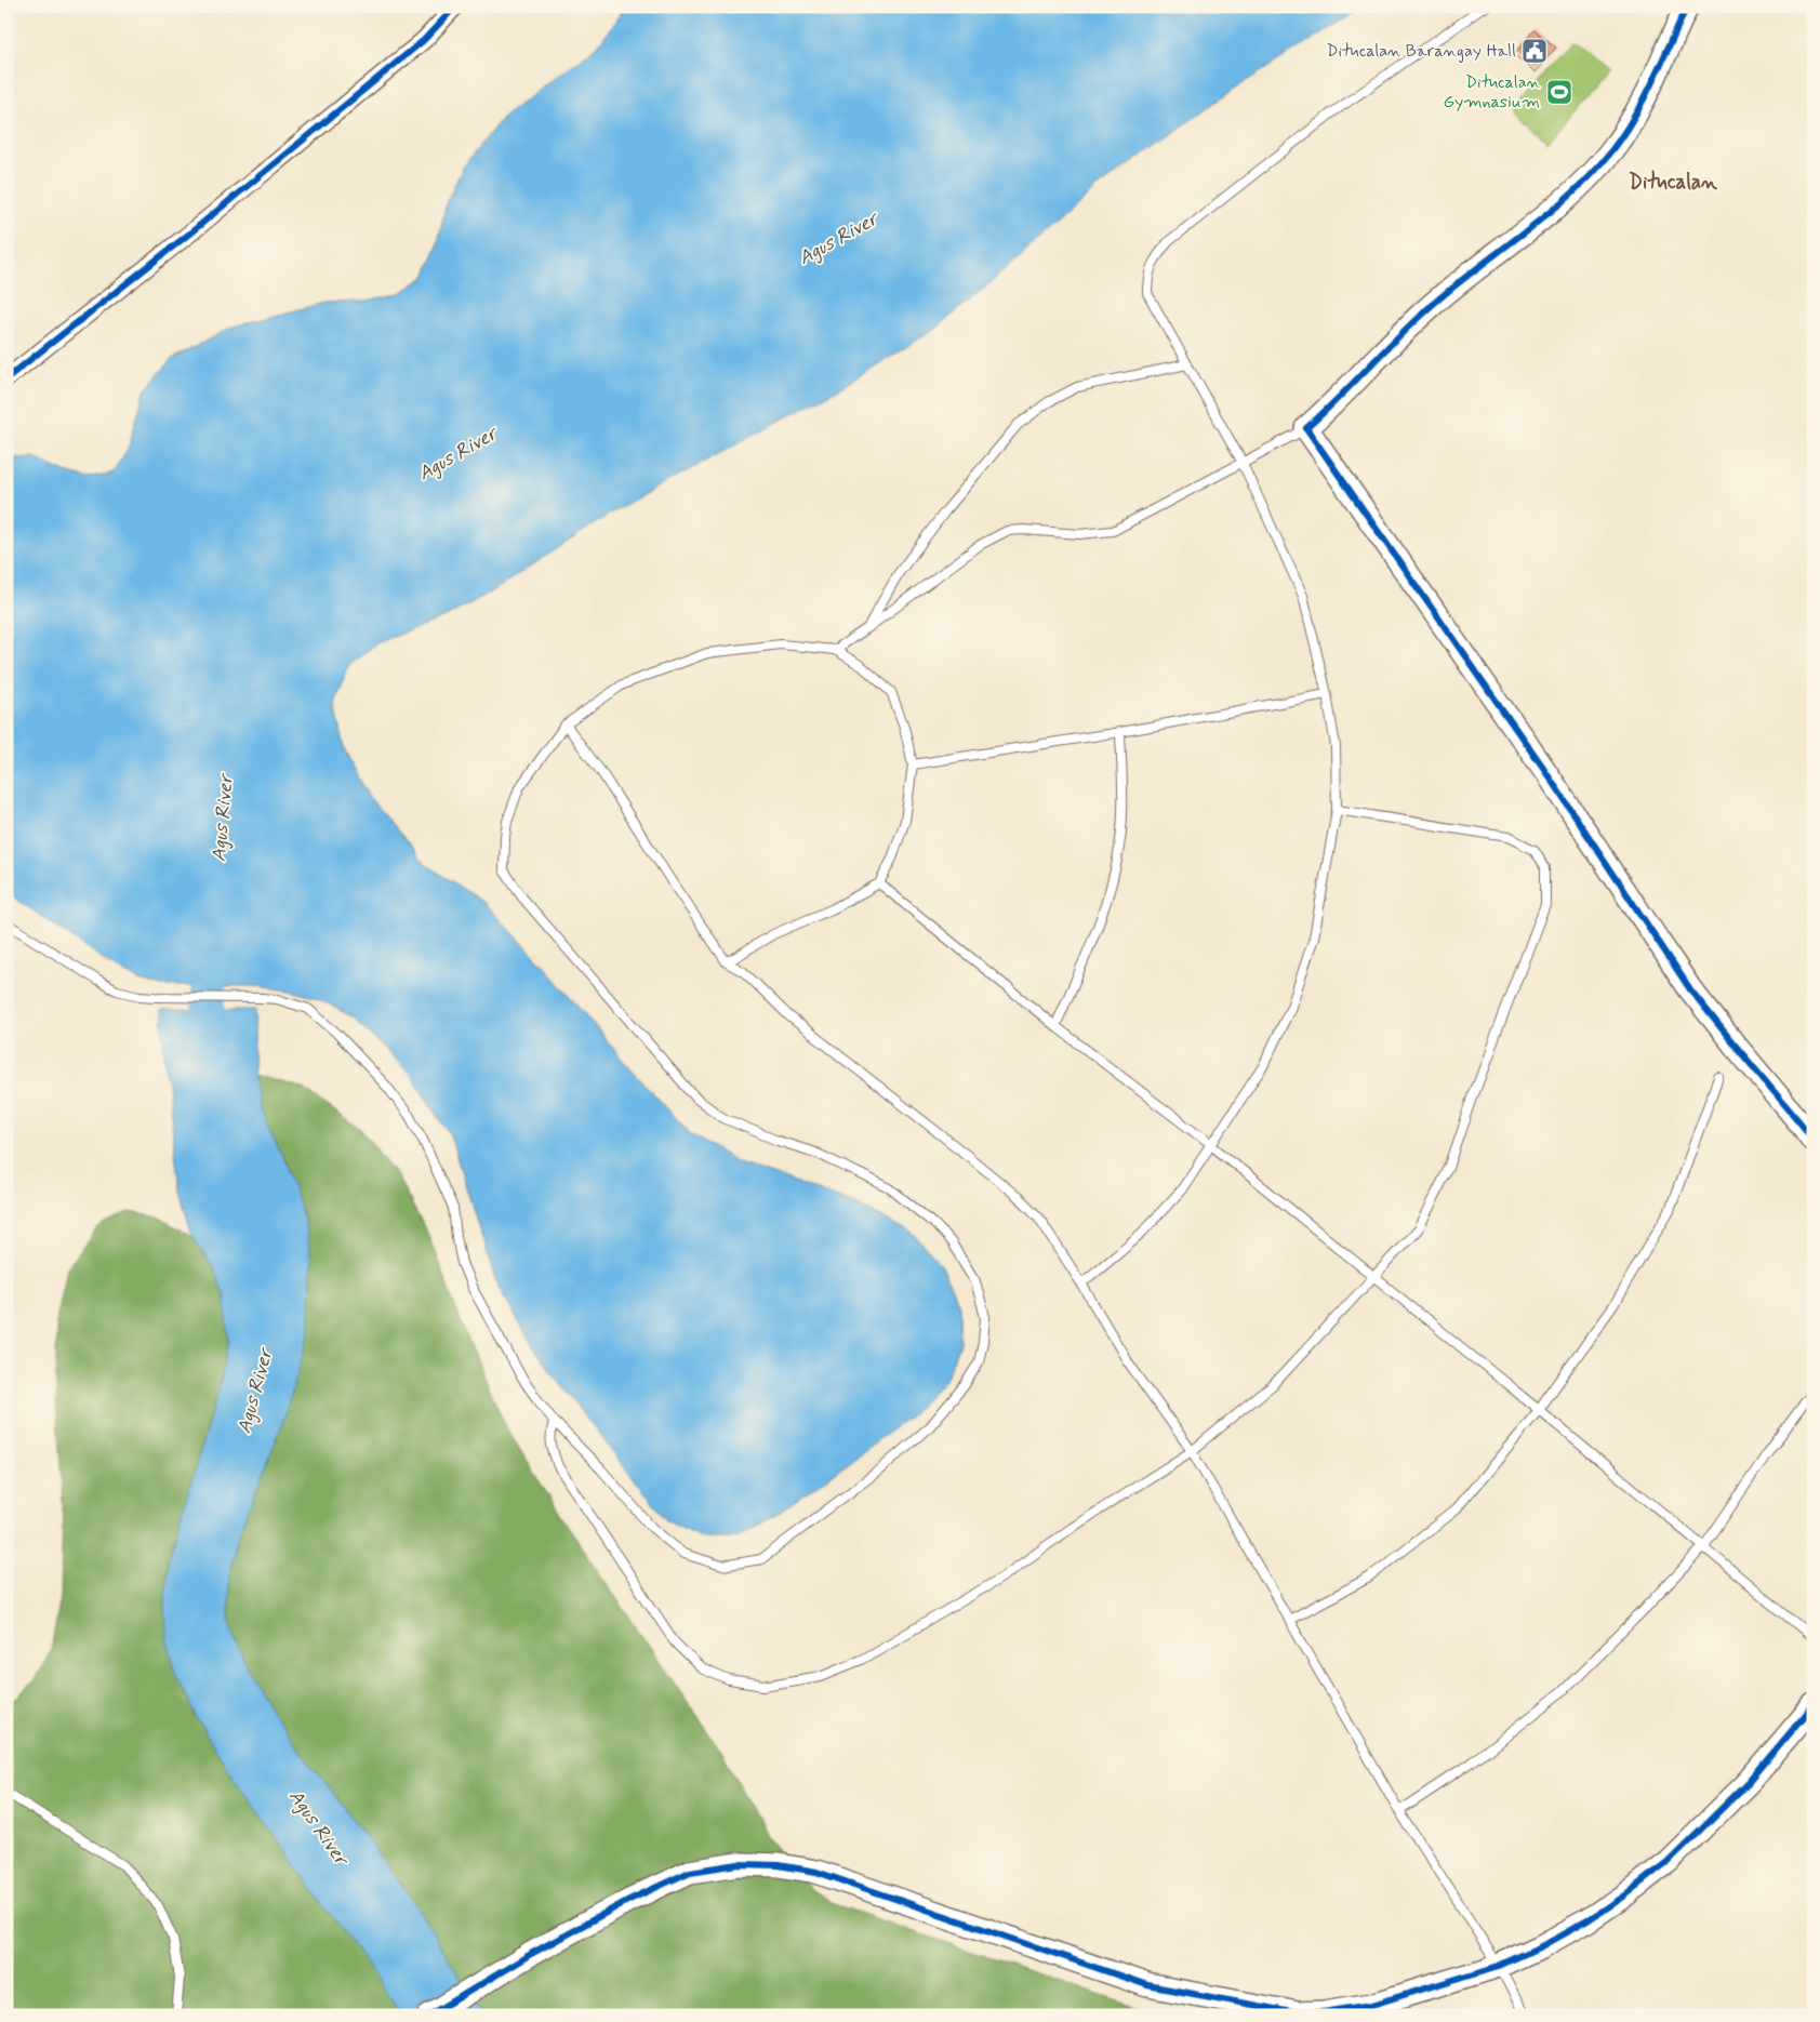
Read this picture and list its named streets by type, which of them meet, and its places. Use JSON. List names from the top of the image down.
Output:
{
  "districts": ["Ditucalan"],
  "water": ["Agus River"],
  "places": {
    "public building": ["Ditucalan Barangay Hall"],
    "sports": ["Ditucalan Gymnasium"]
  }
}
